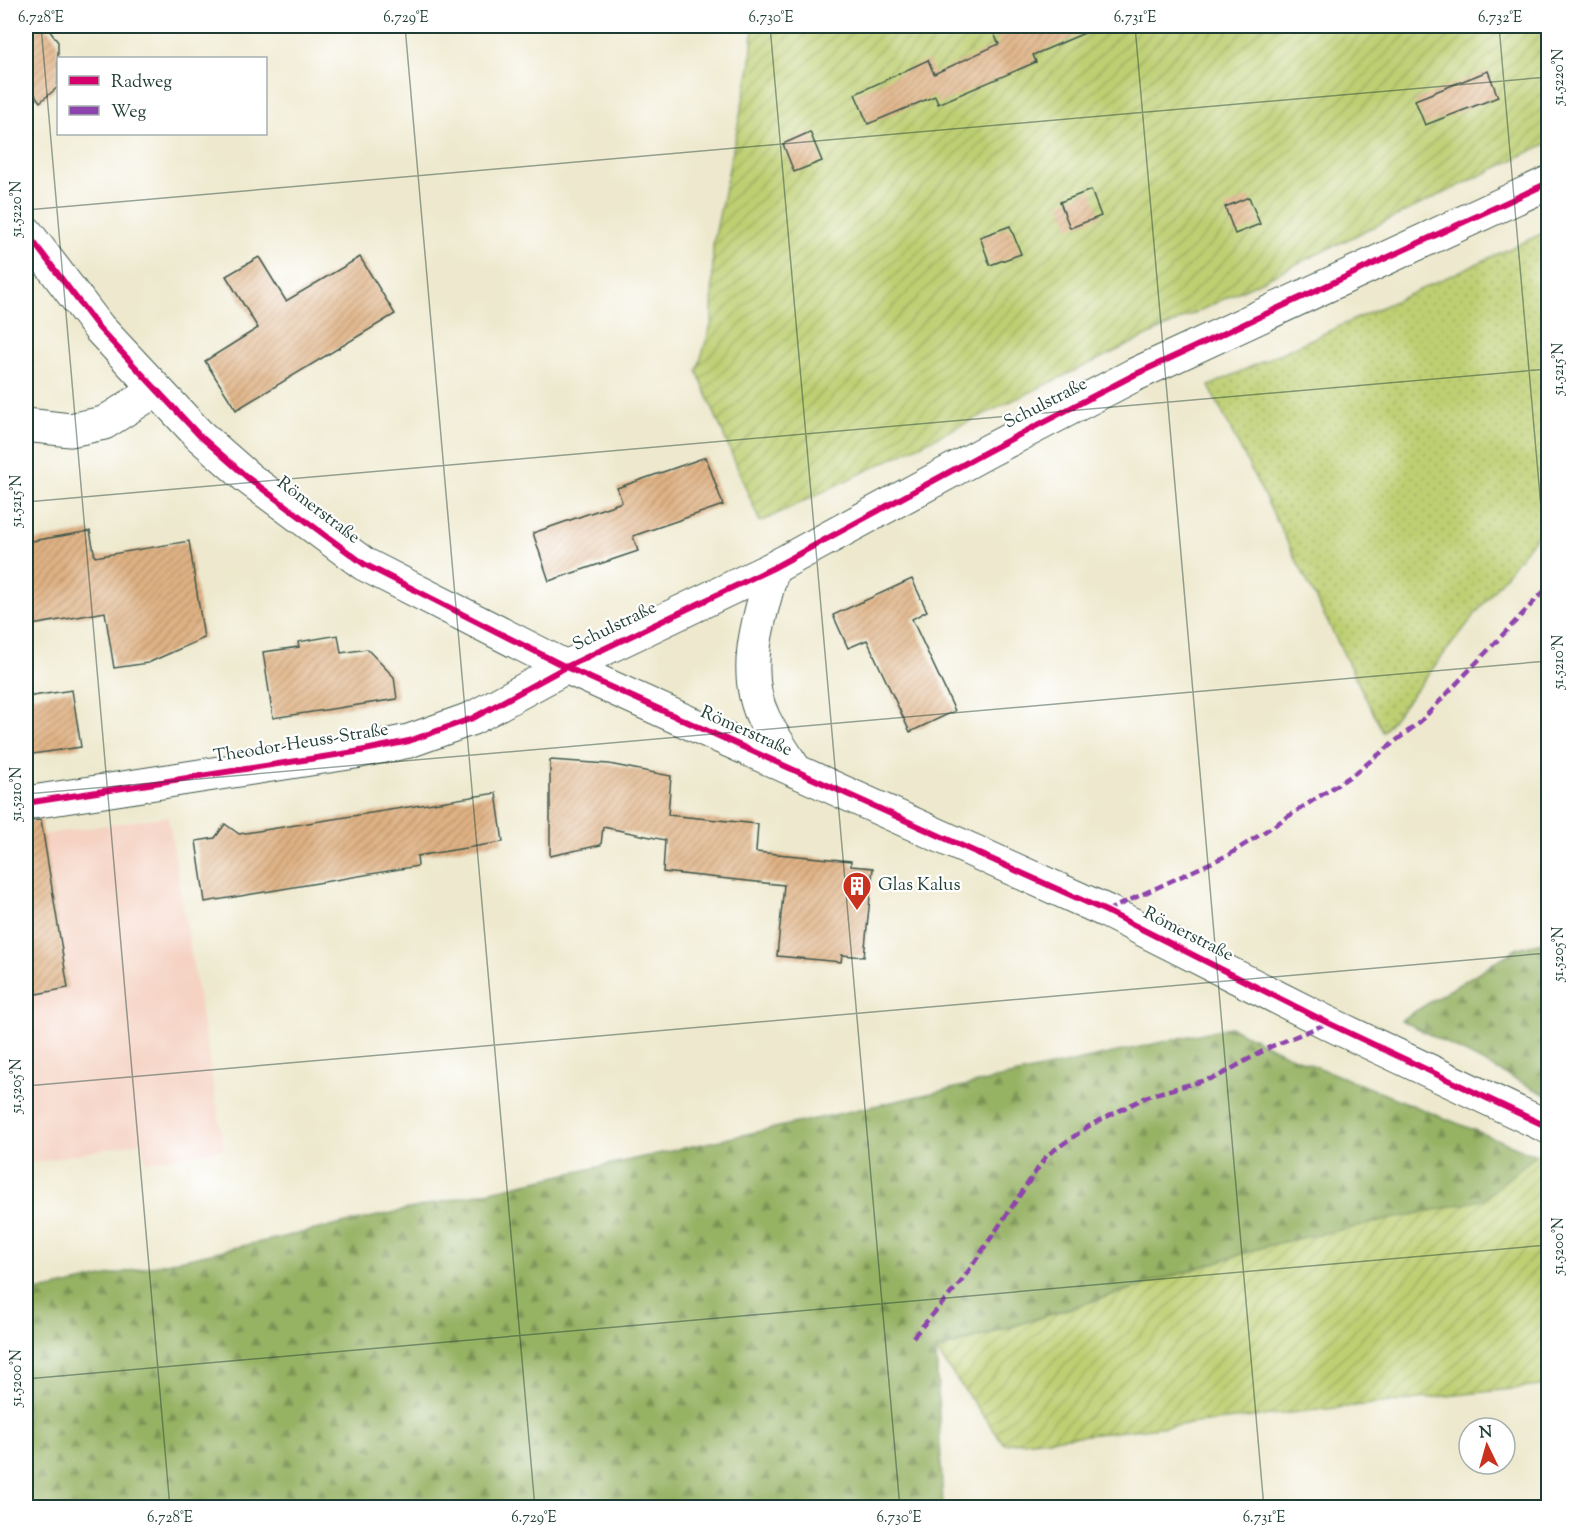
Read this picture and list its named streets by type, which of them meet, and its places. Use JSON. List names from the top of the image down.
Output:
{
  "streets": {
    "street": ["Schulstraße", "Römerstraße", "Theodor-Heuss-Straße"]
  },
  "crossings": [
    ["Schulstraße", "Römerstraße"],
    ["Schulstraße", "Theodor-Heuss-Straße"],
    ["Römerstraße", "Theodor-Heuss-Straße"]
  ],
  "places": {
    "building": ["Glas Kalus"]
  },
  "legend": ["Radweg", "Weg"],
  "north": "top",
  "coordinates": [
    "6.728°E",
    "6.729°E",
    "6.730°E",
    "6.731°E",
    "6.732°E",
    "51.5220°N",
    "51.5215°N",
    "51.5210°N",
    "51.5205°N",
    "51.5200°N"
  ]
}
